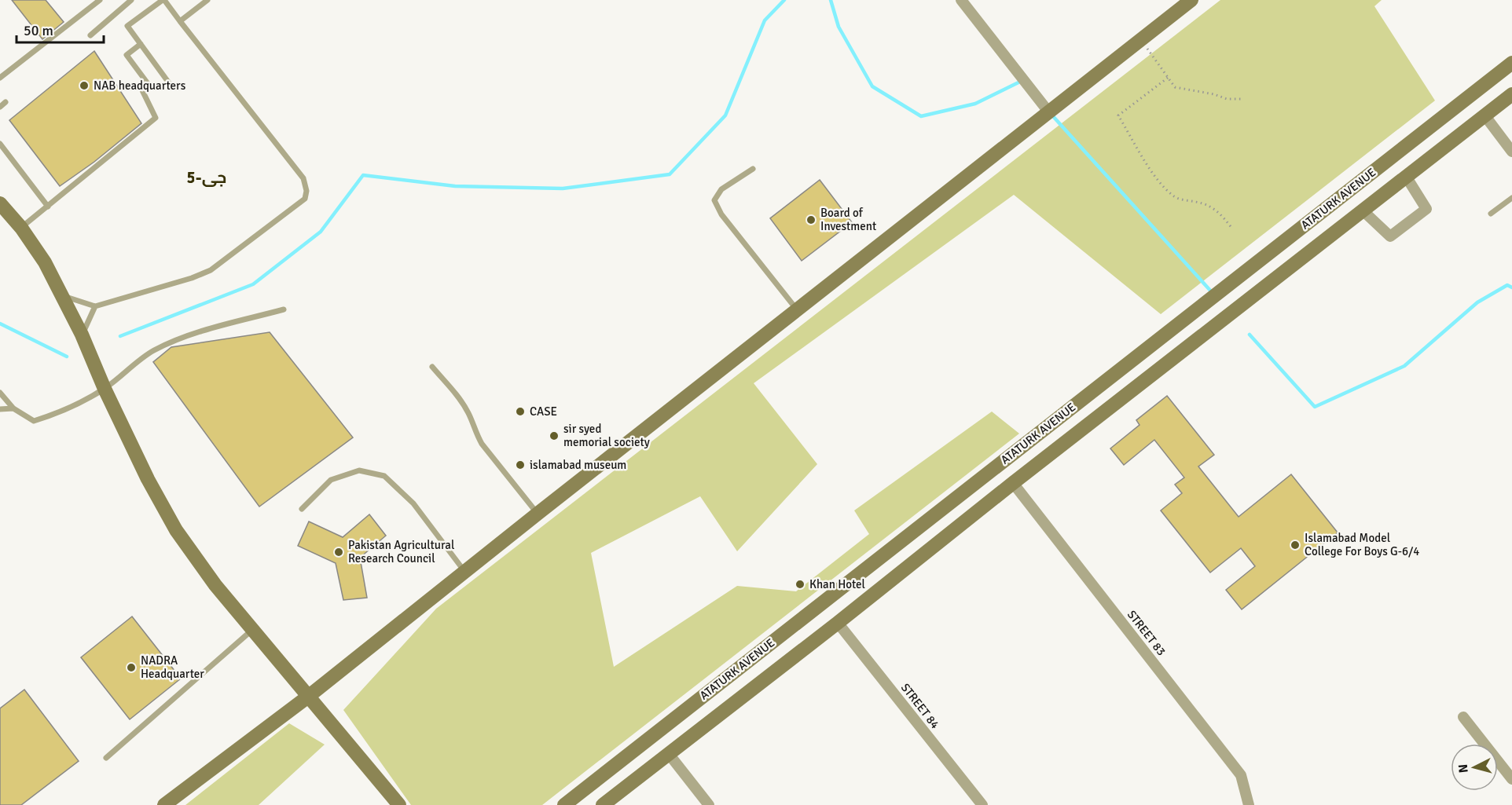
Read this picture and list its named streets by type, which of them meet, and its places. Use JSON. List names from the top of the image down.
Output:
{
  "streets": {
    "street": ["ATATURK AVENUE", "STREET 83", "STREET 84"]
  },
  "crossings": [
    ["ATATURK AVENUE", "STREET 83"],
    ["ATATURK AVENUE", "STREET 84"]
  ],
  "districts": ["جی-5"],
  "places": [
    "NAB headquarters",
    "Board of Investment",
    "CASE",
    "sir syed memorial society",
    "islamabad museum",
    "Islamabad Model College For Boys G-6/4",
    "Pakistan Agricultural Research Council",
    "Khan Hotel",
    "NADRA Headquarter"
  ],
  "scale_bar": "50 m",
  "north": "left"
}
